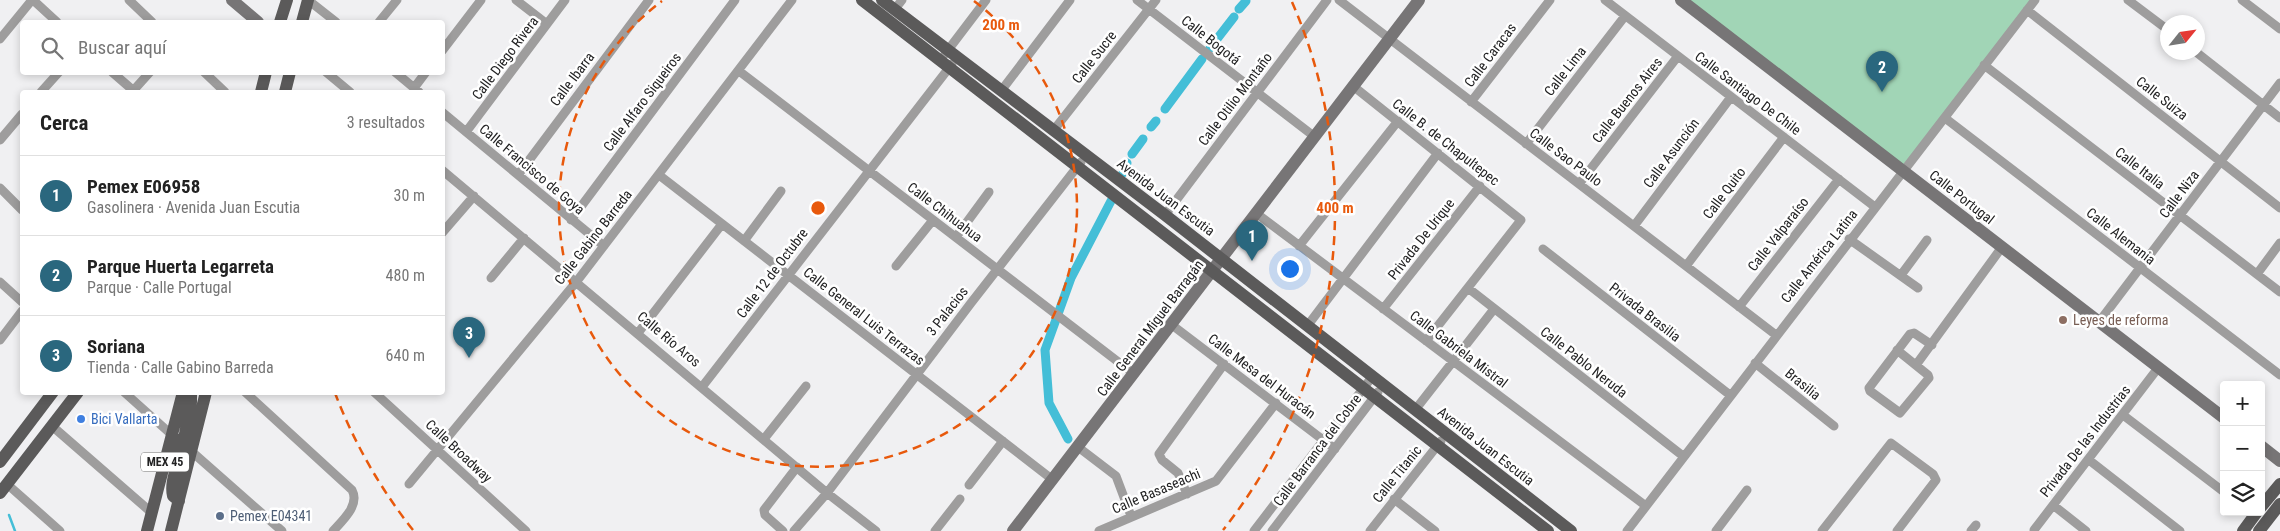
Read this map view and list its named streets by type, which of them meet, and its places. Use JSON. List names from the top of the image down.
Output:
{
  "streets": {
    "main road": [
      "Avenida Juan Escutia",
      "Calle Portugal",
      "Calle General Miguel Barragán",
      "MEX 45"
    ],
    "street": [
      "Calle Bogotá",
      "Calle Caracas",
      "Calle Sucre",
      "Calle Diego Rivera",
      "Calle Lima",
      "Calle Ibarra",
      "Calle Santiago De Chile",
      "Calle Suiza",
      "Calle Otilio Montaño",
      "Calle Buenos Aires",
      "Calle Alfaro Siqueiros",
      "Calle B. de Chapultepec",
      "Calle Asunción",
      "Calle Sao Paulo",
      "Calle Italia",
      "Calle Francisco de Goya",
      "Calle Quito",
      "Calle Niza",
      "Calle Chihuahua",
      "Calle Valparaíso",
      "Calle Alemania",
      "Calle Gabino Barreda",
      "Privada De Urique",
      "Calle América Latina",
      "Calle 12 de Octubre",
      "3 Palacios",
      "Privada Brasilia",
      "Calle General Luis Terrazas",
      "Calle Río Aros",
      "Calle Gabriela Mistral",
      "Calle Pablo Neruda",
      "Calle Mesa del Huracán",
      "Brasilia",
      "Privada De las Industrias",
      "Calle Barranca del Cobre",
      "Calle Broadway",
      "Calle Titanic",
      "Calle Basaseachi"
    ]
  },
  "crossings": [
    ["Calle Bogotá", "Calle Sucre"],
    ["Calle Bogotá", "Calle Otilio Montaño"],
    ["Calle Bogotá", "Calle General Miguel Barragán"],
    ["Calle Caracas", "Calle Sao Paulo"],
    ["Calle Sucre", "Avenida Juan Escutia"],
    ["Calle Diego Rivera", "Calle Francisco de Goya"],
    ["Calle Lima", "Calle Santiago De Chile"],
    ["Calle Lima", "Calle Sao Paulo"],
    ["Calle Ibarra", "Calle Francisco de Goya"],
    ["Calle Santiago De Chile", "Calle Buenos Aires"],
    ["Calle Santiago De Chile", "Calle Asunción"],
    ["Calle Santiago De Chile", "Calle Quito"],
    ["Calle Santiago De Chile", "Calle Valparaíso"],
    ["Calle Santiago De Chile", "Calle América Latina"],
    ["Calle Suiza", "Calle Niza"],
    ["Calle Suiza", "Calle América Latina"],
    ["Calle Otilio Montaño", "Avenida Juan Escutia"],
    ["Calle Buenos Aires", "Calle Sao Paulo"],
    ["Calle Alfaro Siqueiros", "Calle Francisco de Goya"],
    ["Calle B. de Chapultepec", "Privada De Urique"],
    ["Calle B. de Chapultepec", "Calle General Miguel Barragán"],
    ["Calle B. de Chapultepec", "Calle Pablo Neruda"],
    ["Calle Asunción", "Calle Sao Paulo"],
    ["Calle Sao Paulo", "Calle Quito"],
    ["Calle Sao Paulo", "Calle Valparaíso"],
    ["Calle Sao Paulo", "Calle América Latina"],
    ["Calle Sao Paulo", "Calle General Miguel Barragán"],
    ["Calle Italia", "Calle Niza"],
    ["Calle Italia", "Calle América Latina"],
    ["Calle Francisco de Goya", "Calle Gabino Barreda"],
    ["Calle Niza", "Calle Portugal"],
    ["Calle Niza", "Calle Alemania"],
    ["Avenida Juan Escutia", "Calle 12 de Octubre"],
    ["Avenida Juan Escutia", "3 Palacios"],
    ["Avenida Juan Escutia", "Calle General Miguel Barragán"],
    ["Avenida Juan Escutia", "Calle Barranca del Cobre"],
    ["Avenida Juan Escutia", "Calle Titanic"],
    ["Calle Portugal", "Calle América Latina"],
    ["Calle Portugal", "Privada De las Industrias"],
    ["Calle Chihuahua", "Calle Gabino Barreda"],
    ["Calle Chihuahua", "Calle 12 de Octubre"],
    ["Calle Chihuahua", "3 Palacios"],
    ["Calle Chihuahua", "Calle General Miguel Barragán"],
    ["Calle Alemania", "Calle América Latina"],
    ["Calle Gabino Barreda", "Calle General Luis Terrazas"],
    ["Calle Gabino Barreda", "Calle Río Aros"],
    ["Calle Gabino Barreda", "Calle Broadway"],
    ["Privada De Urique", "Calle Gabriela Mistral"],
    ["Calle América Latina", "Privada Brasilia"],
    ["Calle América Latina", "Calle Gabriela Mistral"],
    ["Calle América Latina", "Calle Pablo Neruda"],
    ["Calle América Latina", "Brasilia"],
    ["Calle 12 de Octubre", "Calle General Luis Terrazas"],
    ["Calle 12 de Octubre", "Calle Río Aros"],
    ["3 Palacios", "Calle General Luis Terrazas"],
    ["3 Palacios", "Calle Río Aros"],
    ["Calle General Luis Terrazas", "Calle General Miguel Barragán"],
    ["Calle General Miguel Barragán", "Calle Gabriela Mistral"],
    ["Calle General Miguel Barragán", "Calle Mesa del Huracán"],
    ["Calle Mesa del Huracán", "Calle Barranca del Cobre"],
    ["Calle Mesa del Huracán", "Calle Basaseachi"]
  ],
  "places": ["Leyes de reforma", "Bici Vallarta", "Pemex E04341"],
  "north": "top right",
  "page": {
    "search": "Buscar aquí",
    "pins": ["2", "1", "3"],
    "heading": ["Cerca", "3 resultados"],
    "list": [
      {
        "mark": "1",
        "name": "Pemex E06958",
        "note": "Gasolinera · Avenida Juan Escutia",
        "value": "30 m"
      },
      {
        "mark": "2",
        "name": "Parque Huerta Legarreta",
        "note": "Parque · Calle Portugal",
        "value": "480 m"
      },
      {
        "mark": "3",
        "name": "Soriana",
        "note": "Tienda · Calle Gabino Barreda",
        "value": "640 m"
      }
    ],
    "map_buttons": ["+", "−"]
  },
  "rings": ["200 m", "400 m"]
}
